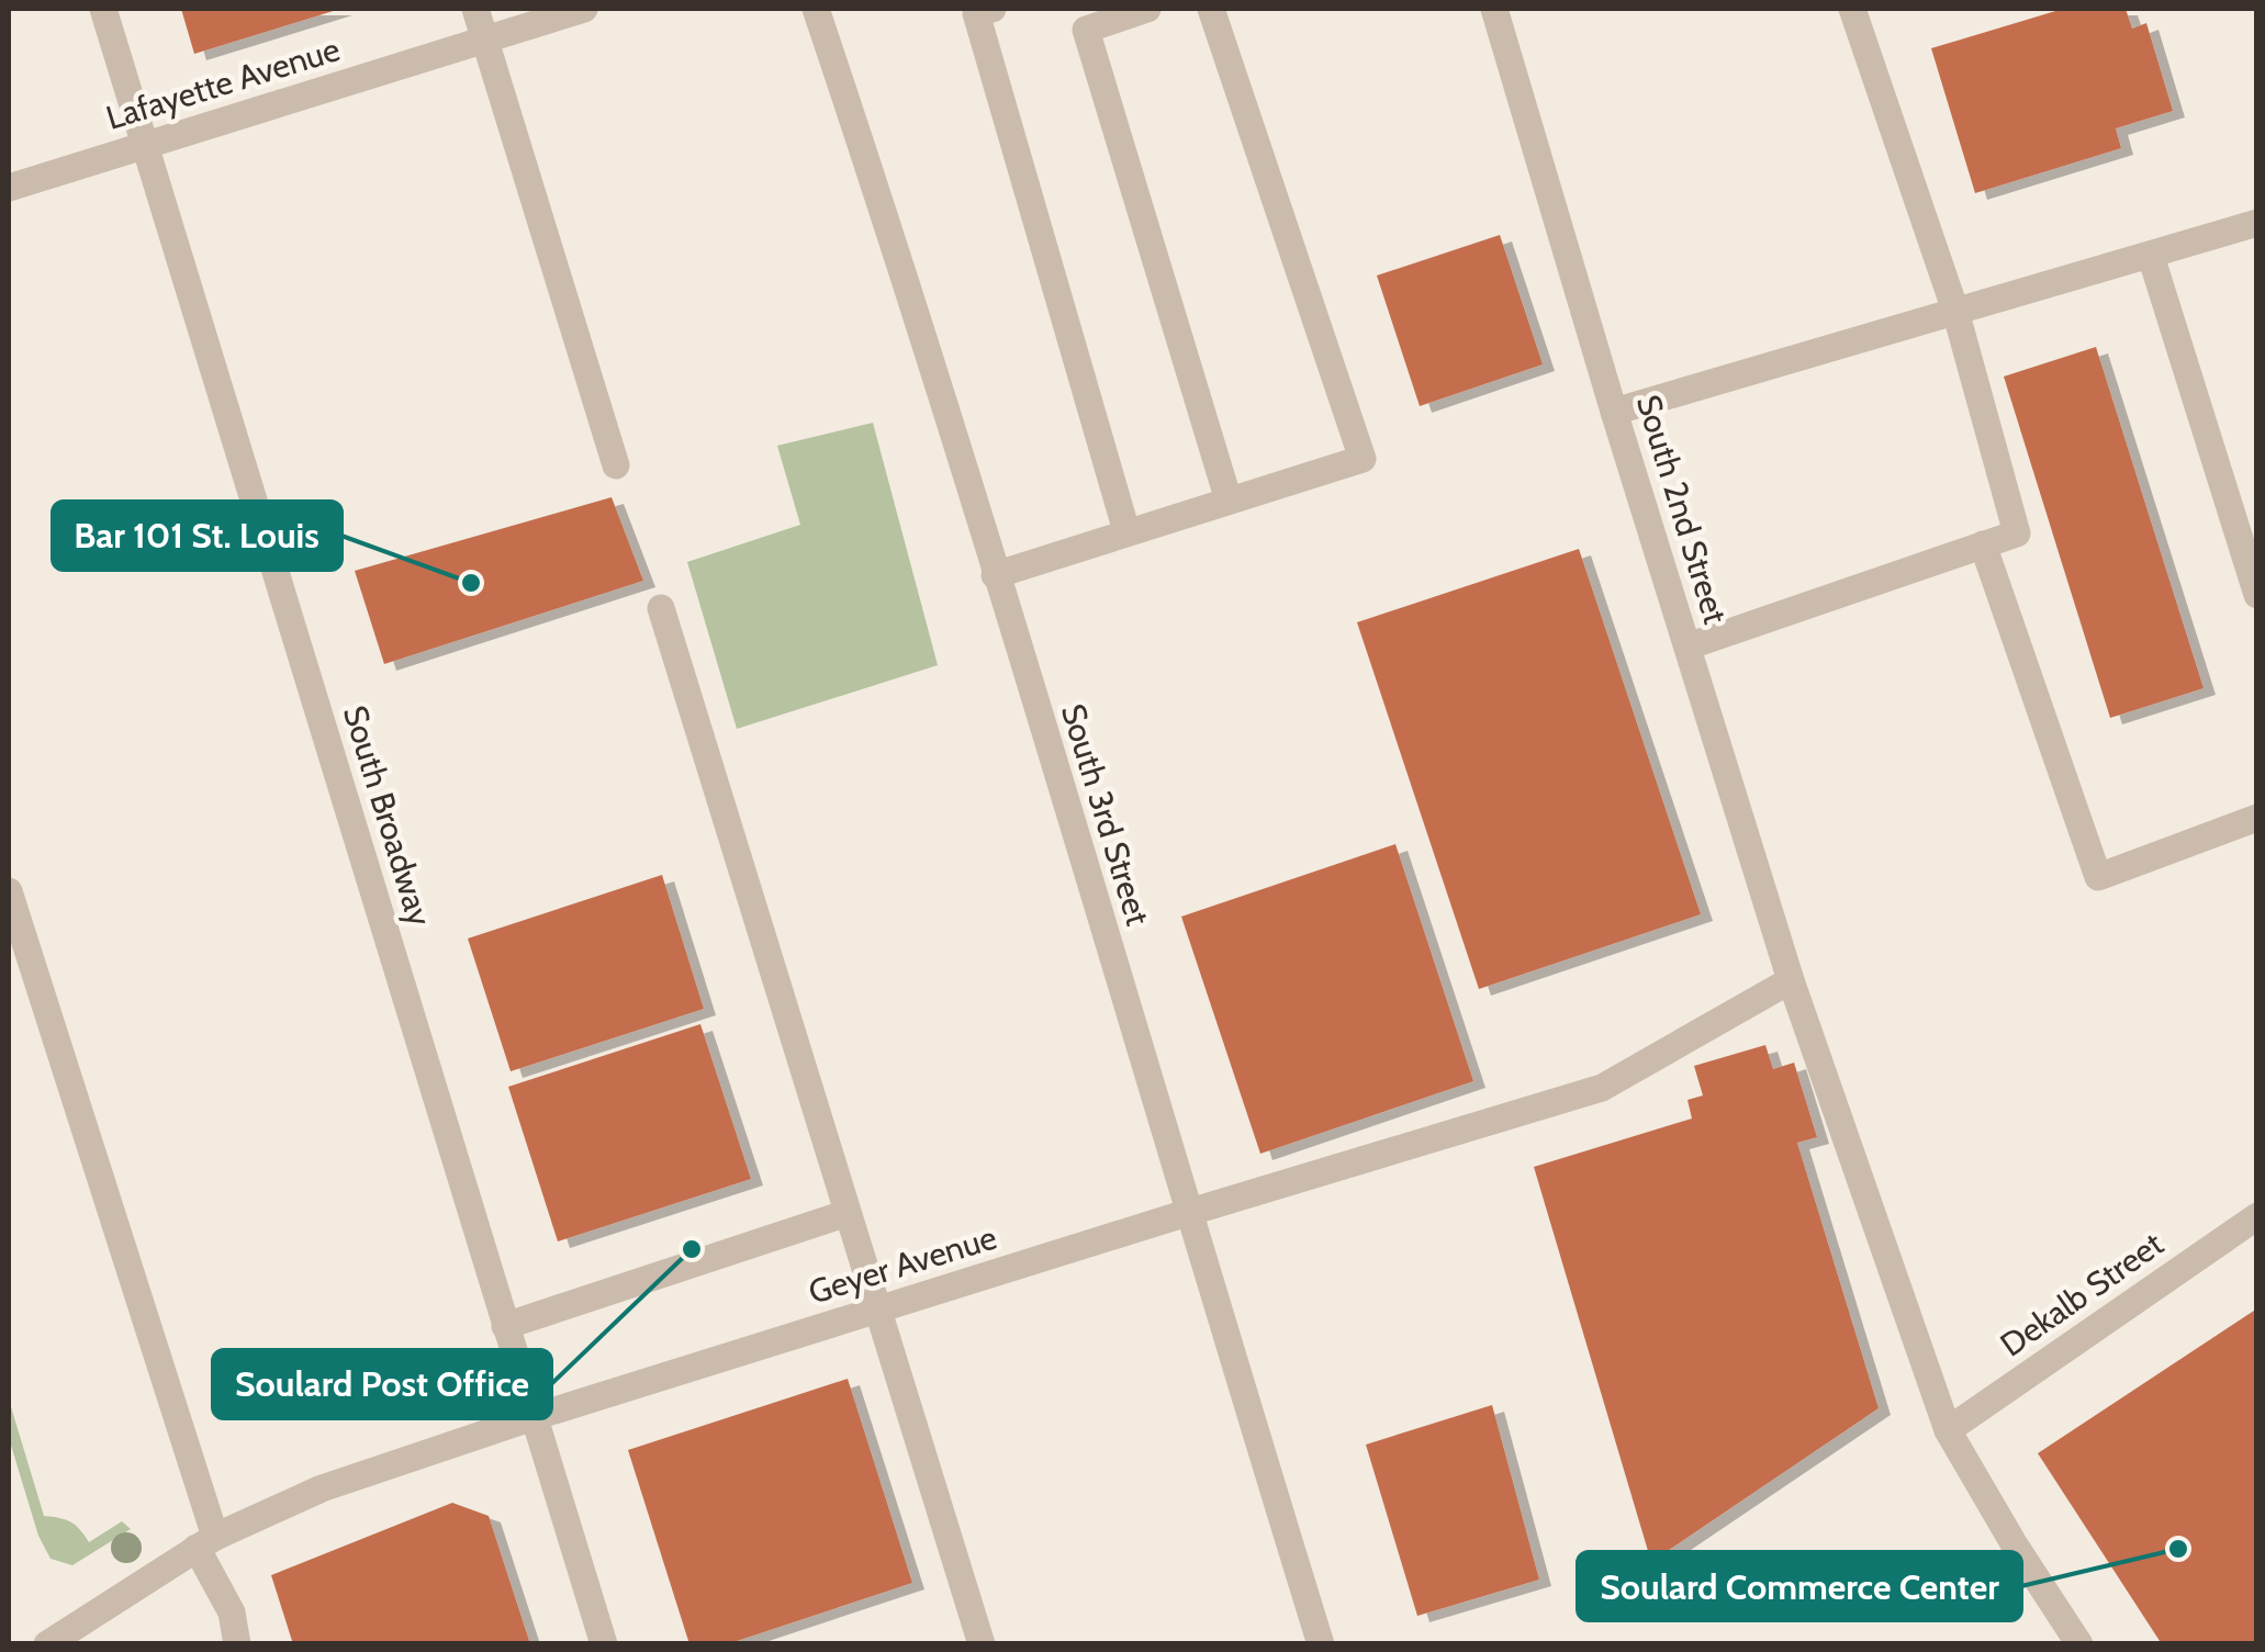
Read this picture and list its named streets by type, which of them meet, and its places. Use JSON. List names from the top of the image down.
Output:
{
  "streets": {
    "street": [
      "Lafayette Avenue",
      "South 2nd Street",
      "South 3rd Street",
      "South Broadway",
      "Geyer Avenue",
      "Dekalb Street"
    ]
  },
  "crossings": [
    ["Lafayette Avenue", "South Broadway"],
    ["South 2nd Street", "Geyer Avenue"],
    ["South 2nd Street", "Dekalb Street"],
    ["South 3rd Street", "Geyer Avenue"],
    ["South Broadway", "Geyer Avenue"]
  ],
  "places": ["Bar 101 St. Louis", "Soulard Post Office", "Soulard Commerce Center"]
}
